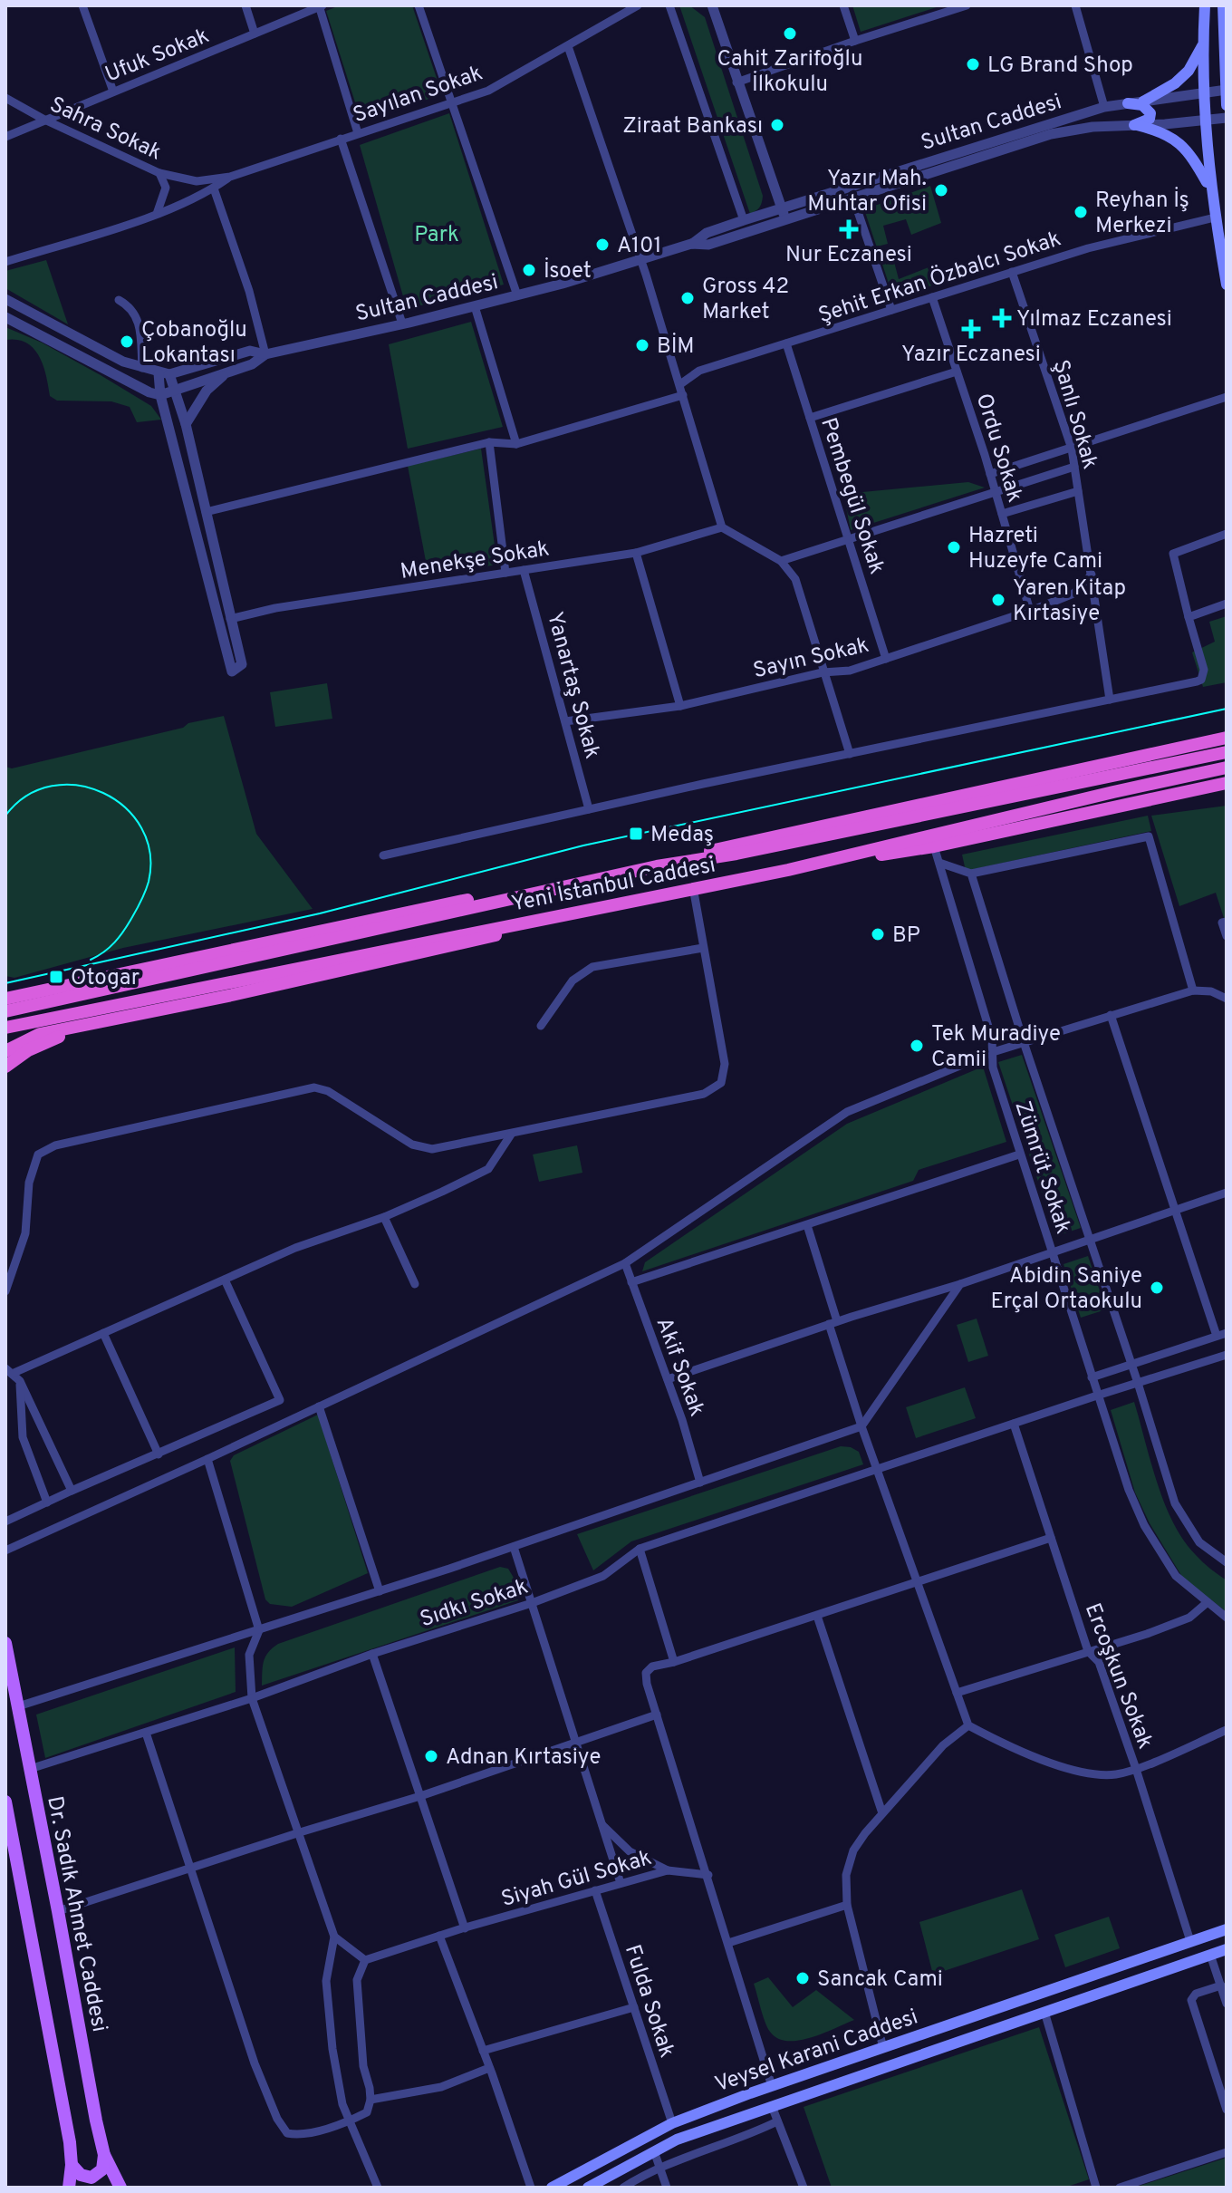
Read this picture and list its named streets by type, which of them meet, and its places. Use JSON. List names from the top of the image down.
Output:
{
  "streets": {
    "highway": ["Yeni İstanbul Caddesi"],
    "main road": ["Dr. Sadık Ahmet Caddesi", "Veysel Karani Caddesi"],
    "street": [
      "Ufuk Sokak",
      "Sayılan Sokak",
      "Sultan Caddesi",
      "Sahra Sokak",
      "Şehit Erkan Özbalcı Sokak",
      "Şanlı Sokak",
      "Ordu Sokak",
      "Pembegül Sokak",
      "Menekşe Sokak",
      "Sayın Sokak",
      "Yanartaş Sokak",
      "Zümrüt Sokak",
      "Akif Sokak",
      "Sıdkı Sokak",
      "Ercoşkun Sokak",
      "Siyah Gül Sokak",
      "Fulda Sokak"
    ]
  },
  "crossings": [
    ["Ufuk Sokak", "Sahra Sokak"],
    ["Sayılan Sokak", "Sahra Sokak"],
    ["Şehit Erkan Özbalcı Sokak", "Şanlı Sokak"],
    ["Şehit Erkan Özbalcı Sokak", "Ordu Sokak"],
    ["Şehit Erkan Özbalcı Sokak", "Pembegül Sokak"],
    ["Şanlı Sokak", "Sayın Sokak"],
    ["Ordu Sokak", "Sayın Sokak"],
    ["Pembegül Sokak", "Sayın Sokak"],
    ["Menekşe Sokak", "Yanartaş Sokak"],
    ["Sayın Sokak", "Yanartaş Sokak"],
    ["Zümrüt Sokak", "Sıdkı Sokak"],
    ["Sıdkı Sokak", "Ercoşkun Sokak"],
    ["Sıdkı Sokak", "Dr. Sadık Ahmet Caddesi"],
    ["Ercoşkun Sokak", "Veysel Karani Caddesi"],
    ["Siyah Gül Sokak", "Fulda Sokak"],
    ["Fulda Sokak", "Veysel Karani Caddesi"]
  ],
  "parks": ["Park"],
  "places": {
    "other": [
      "Cahit Zarifoğlu İlkokulu",
      "LG Brand Shop",
      "Ziraat Bankası",
      "Yazır Mah. Muhtar Ofisi",
      "Reyhan İş Merkezi",
      "A101",
      "İsoet",
      "Gross 42 Market",
      "Çobanoğlu Lokantası",
      "BİM",
      "Hazreti Huzeyfe Cami",
      "Yaren Kitap Kırtasiye",
      "BP",
      "Tek Muradiye Camii",
      "Abidin Saniye Erçal Ortaokulu",
      "Adnan Kırtasiye",
      "Sancak Cami"
    ],
    "health": ["Nur Eczanesi", "Yılmaz Eczanesi", "Yazır Eczanesi"],
    "transit": ["Medaş", "Otogar"]
  }
}
